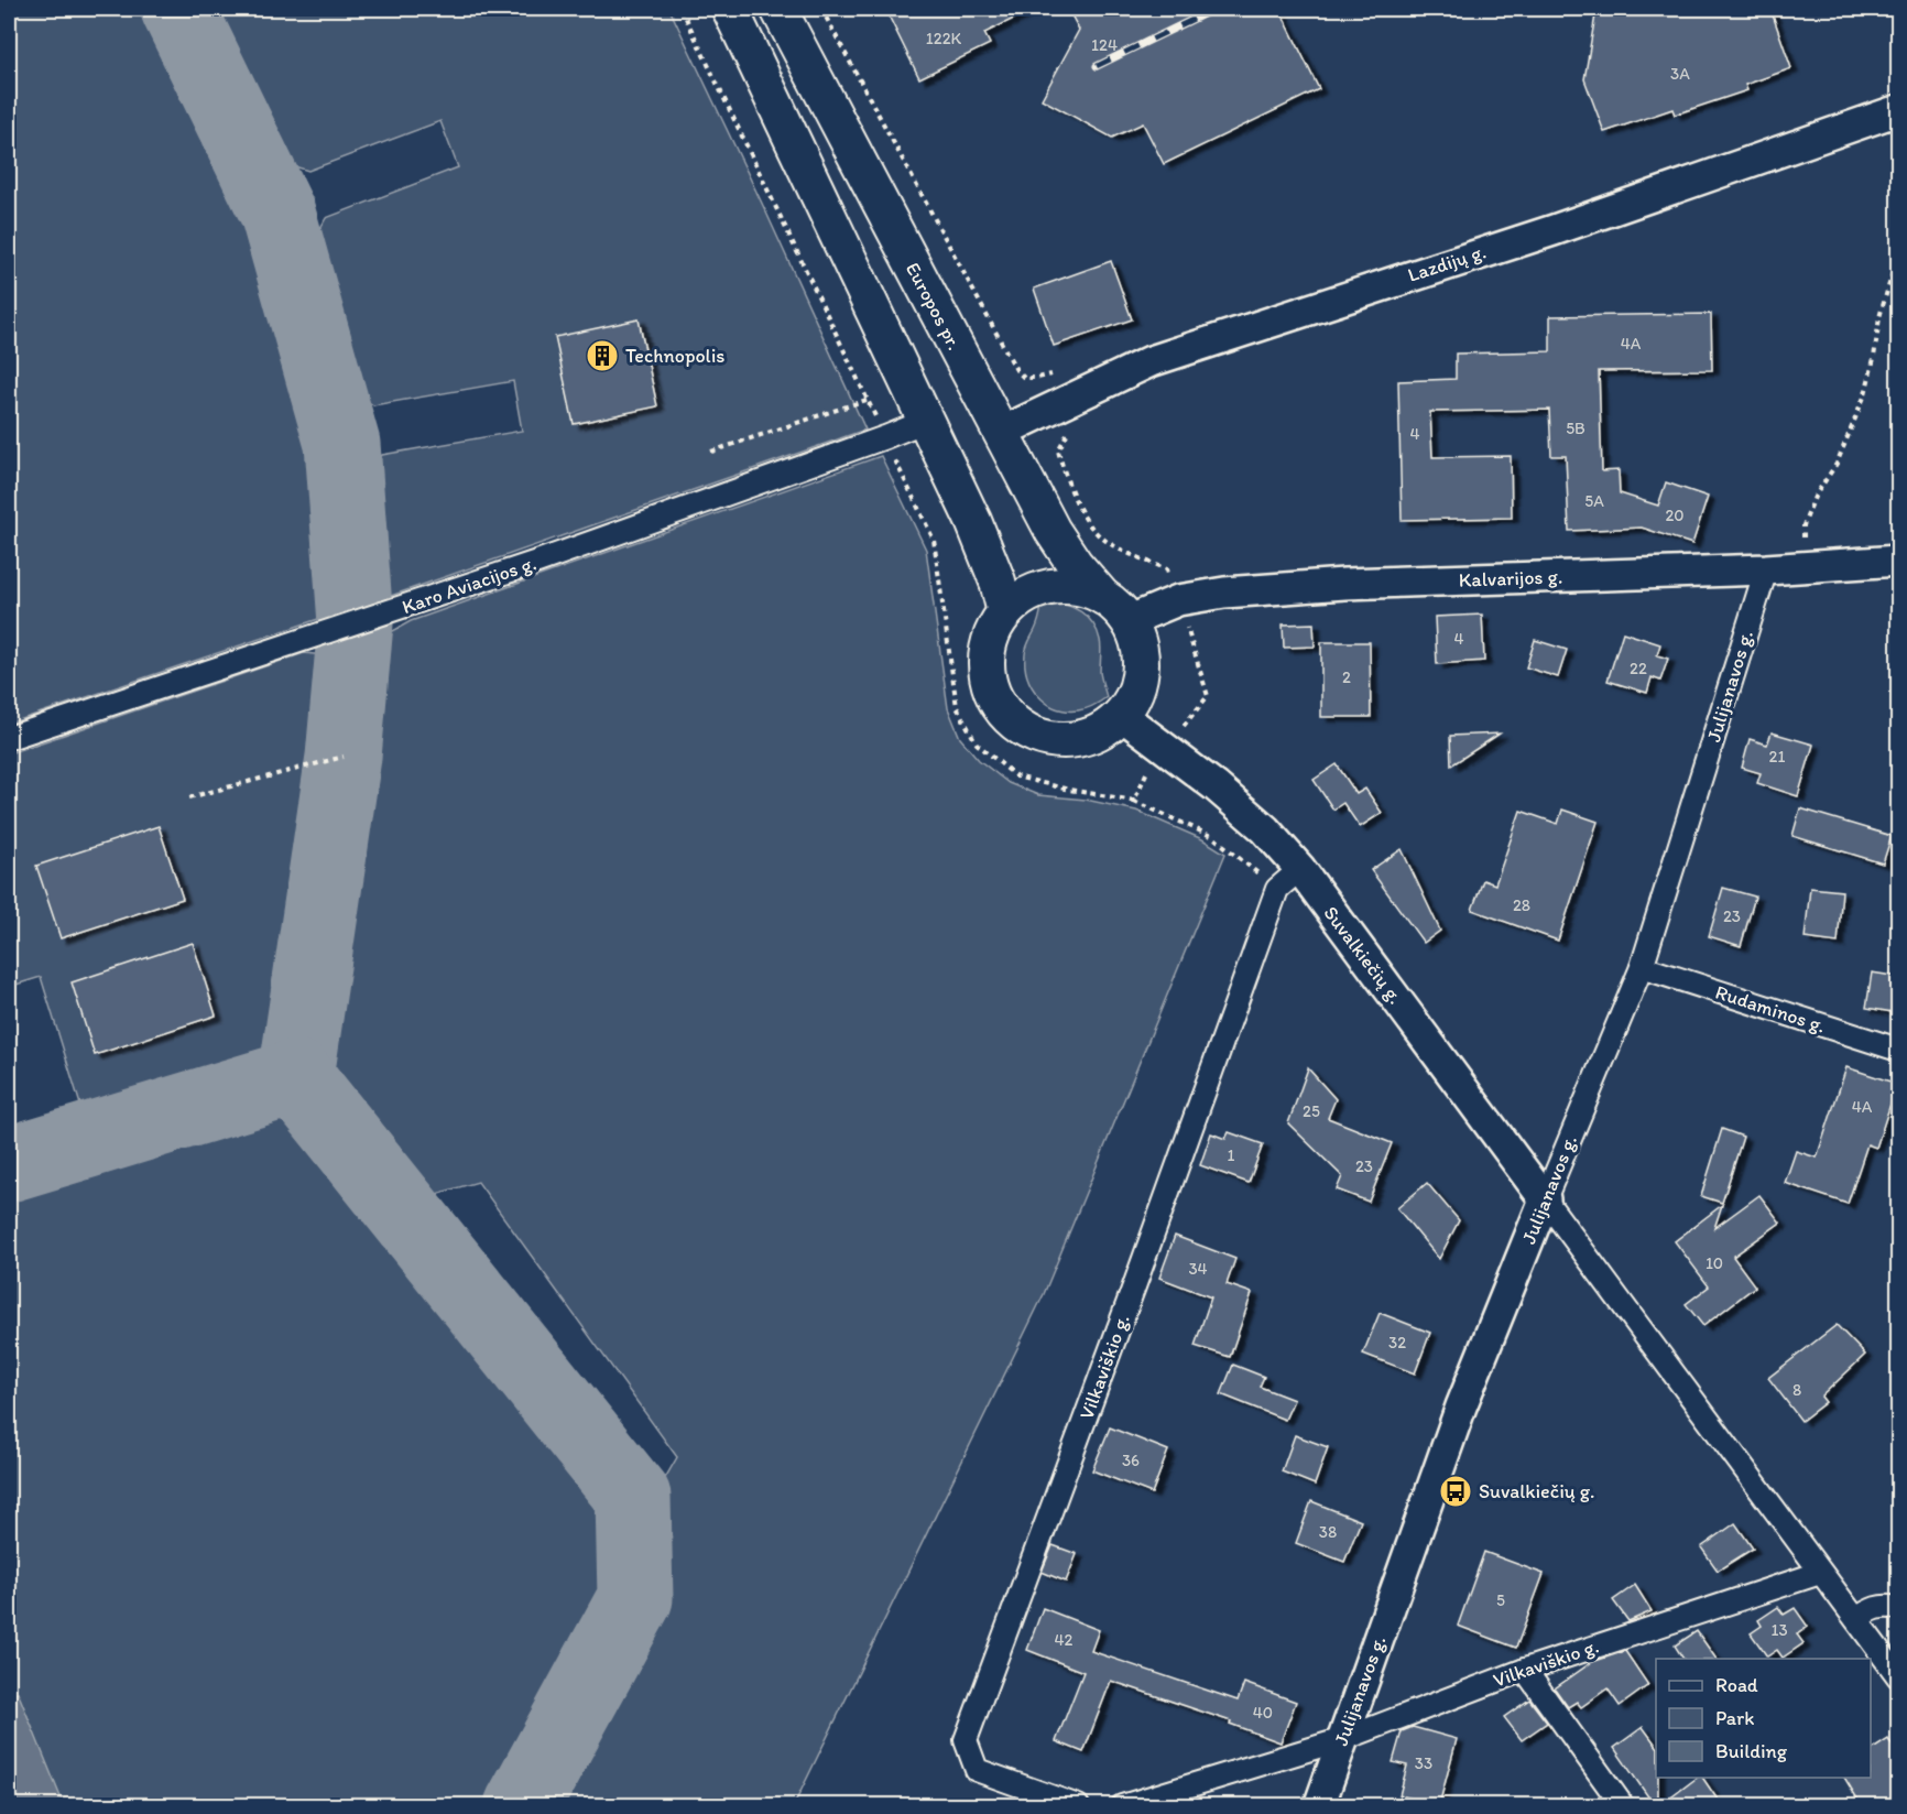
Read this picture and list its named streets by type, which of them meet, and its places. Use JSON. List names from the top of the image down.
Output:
{
  "streets": {
    "main road": [
      "Lazdijų g.",
      "Europos pr.",
      "Kalvarijos g.",
      "Julijanavos g.",
      "Suvalkiečių g."
    ],
    "street": ["Karo Aviacijos g.", "Rudaminos g.", "Vilkaviškio g."]
  },
  "crossings": [
    ["Lazdijų g.", "Europos pr."],
    ["Europos pr.", "Kalvarijos g."],
    ["Europos pr.", "Suvalkiečių g."],
    ["Kalvarijos g.", "Julijanavos g."],
    ["Kalvarijos g.", "Suvalkiečių g."],
    ["Julijanavos g.", "Suvalkiečių g."],
    ["Julijanavos g.", "Rudaminos g."],
    ["Julijanavos g.", "Vilkaviškio g."],
    ["Suvalkiečių g.", "Vilkaviškio g."]
  ],
  "places": {
    "building": ["Technopolis"],
    "bus stop": ["Suvalkiečių g."]
  },
  "house_numbers": [
    "122K",
    "124",
    "3A",
    "4A",
    "5B",
    "4",
    "5A",
    "20",
    "4",
    "22",
    "2",
    "21",
    "28",
    "23",
    "4A",
    "25",
    "1",
    "23",
    "10",
    "34",
    "32",
    "8",
    "36",
    "38",
    "5",
    "13",
    "42",
    "40",
    "33"
  ],
  "legend": ["Road", "Park", "Building"]
}
